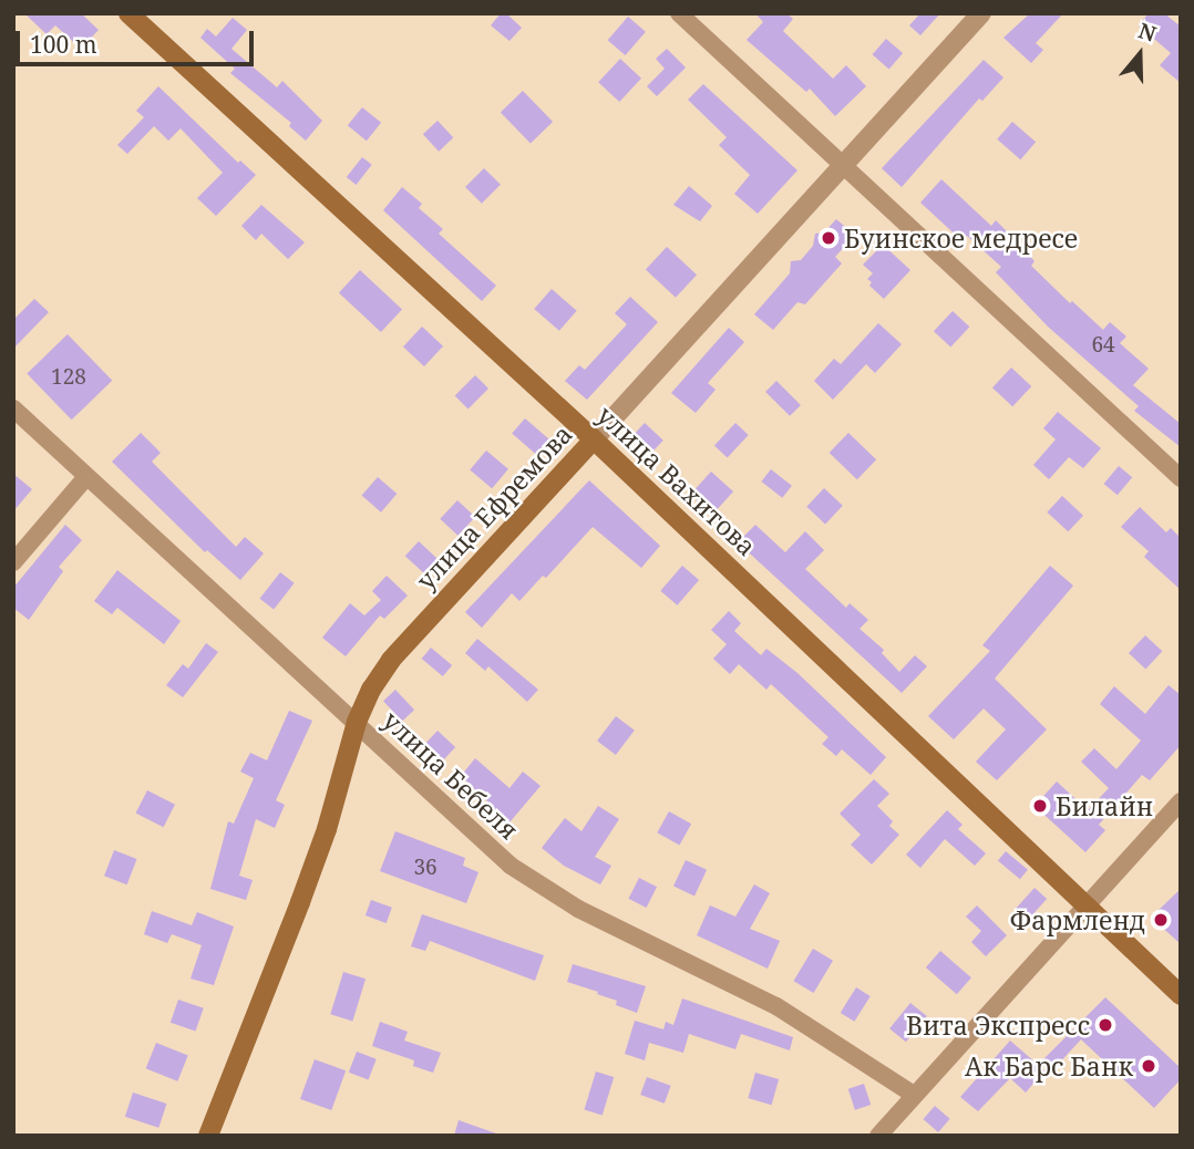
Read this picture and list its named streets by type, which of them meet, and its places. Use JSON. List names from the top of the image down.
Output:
{
  "streets": {
    "main road": ["улица Вахитова", "улица Ефремова"],
    "street": ["улица Бебеля"]
  },
  "crossings": [
    ["улица Вахитова", "улица Ефремова"],
    ["улица Ефремова", "улица Бебеля"]
  ],
  "places": [
    "Буинское медресе",
    "Билайн",
    "Фармленд",
    "Вита Экспресс",
    "Ак Барс Банк"
  ],
  "house_numbers": ["64", "128", "36"],
  "scale_bar": "100 m",
  "north": "top"
}
